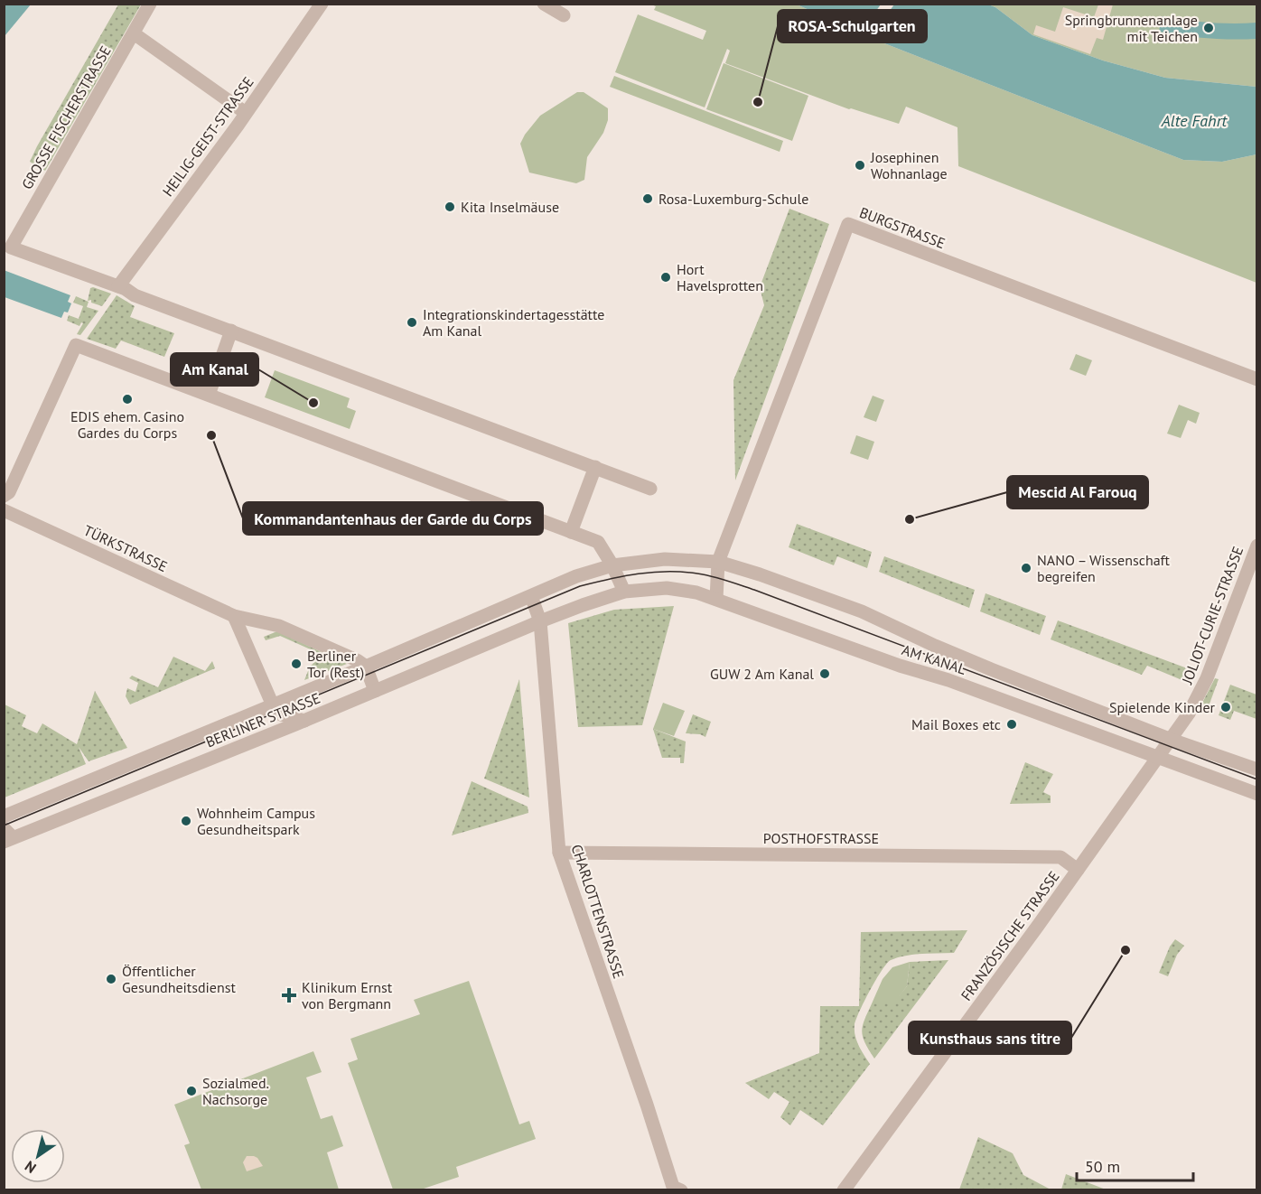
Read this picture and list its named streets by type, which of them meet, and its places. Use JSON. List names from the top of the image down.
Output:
{
  "streets": {
    "street": [
      "GROSSE FISCHERSTRASSE",
      "HEILIG-GEIST-STRASSE",
      "BURGSTRASSE",
      "TÜRKSTRASSE",
      "JOLIOT-CURIE-STRASSE",
      "AM KANAL",
      "BERLINER STRASSE",
      "POSTHOFSTRASSE",
      "CHARLOTTENSTRASSE",
      "FRANZÖSISCHE STRASSE"
    ]
  },
  "crossings": [
    ["GROSSE FISCHERSTRASSE", "HEILIG-GEIST-STRASSE"],
    ["BURGSTRASSE", "AM KANAL"],
    ["TÜRKSTRASSE", "BERLINER STRASSE"],
    ["JOLIOT-CURIE-STRASSE", "AM KANAL"],
    ["JOLIOT-CURIE-STRASSE", "FRANZÖSISCHE STRASSE"],
    ["AM KANAL", "BERLINER STRASSE"],
    ["AM KANAL", "FRANZÖSISCHE STRASSE"],
    ["BERLINER STRASSE", "CHARLOTTENSTRASSE"],
    ["POSTHOFSTRASSE", "CHARLOTTENSTRASSE"],
    ["POSTHOFSTRASSE", "FRANZÖSISCHE STRASSE"]
  ],
  "water": ["Alte Fahrt"],
  "places": {
    "other": [
      "Springbrunnenanlage mit Teichen",
      "ROSA-Schulgarten",
      "Josephinen Wohnanlage",
      "Rosa-Luxemburg-Schule",
      "Kita Inselmäuse",
      "Hort Havelsprotten",
      "Integrationskindertagesstätte Am Kanal",
      "EDIS ehem. Casino Gardes du Corps",
      "Am Kanal",
      "Kommandantenhaus der Garde du Corps",
      "Mescid Al Farouq",
      "NANO – Wissenschaft begreifen",
      "Berliner Tor (Rest)",
      "GUW 2 Am Kanal",
      "Spielende Kinder",
      "Mail Boxes etc",
      "Wohnheim Campus Gesundheitspark",
      "Kunsthaus sans titre",
      "Öffentlicher Gesundheitsdienst",
      "Sozialmed. Nachsorge"
    ],
    "health": ["Klinikum Ernst von Bergmann"]
  },
  "scale_bar": "50 m",
  "north": "bottom left"
}
